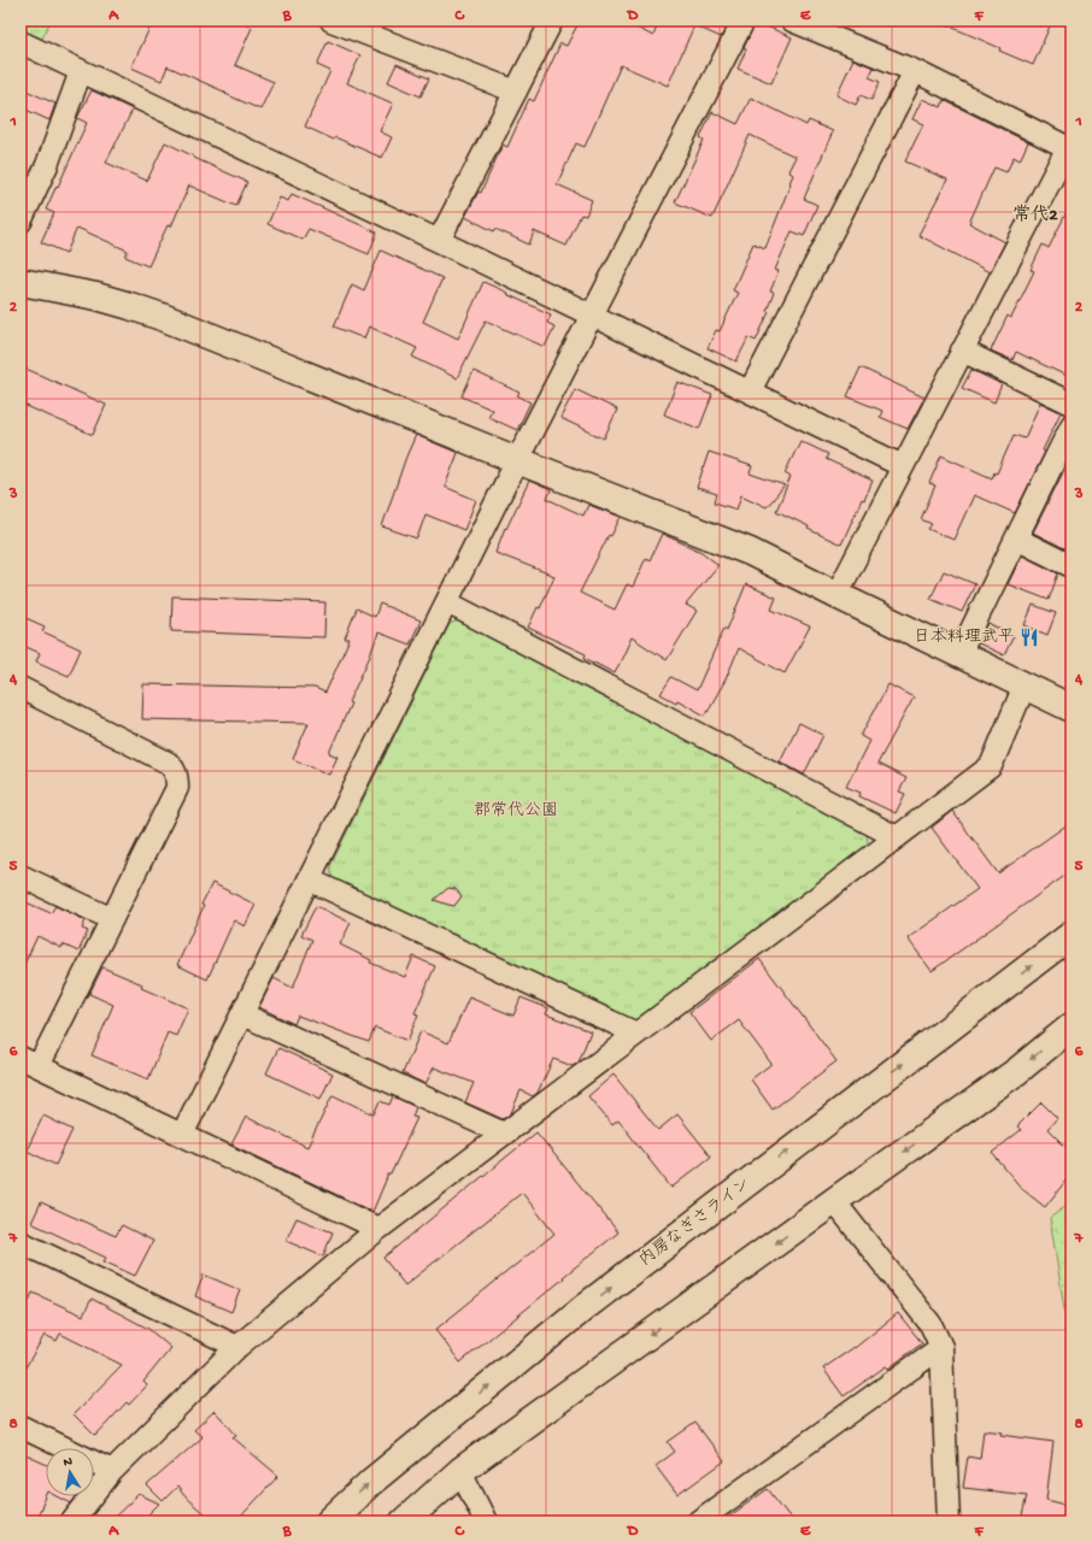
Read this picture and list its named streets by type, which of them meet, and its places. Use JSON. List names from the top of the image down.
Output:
{
  "streets": {
    "main road": ["内房なぎさライン"]
  },
  "districts": ["常代2"],
  "parks": ["郡常代公園"],
  "places": {
    "restaurant": ["日本料理武平"]
  },
  "north": "top",
  "grid": {
    "columns": [
      "A",
      "B",
      "C",
      "D",
      "E",
      "F"
    ],
    "rows": [
      "1",
      "2",
      "3",
      "4",
      "5",
      "6",
      "7",
      "8"
    ]
  }
}
